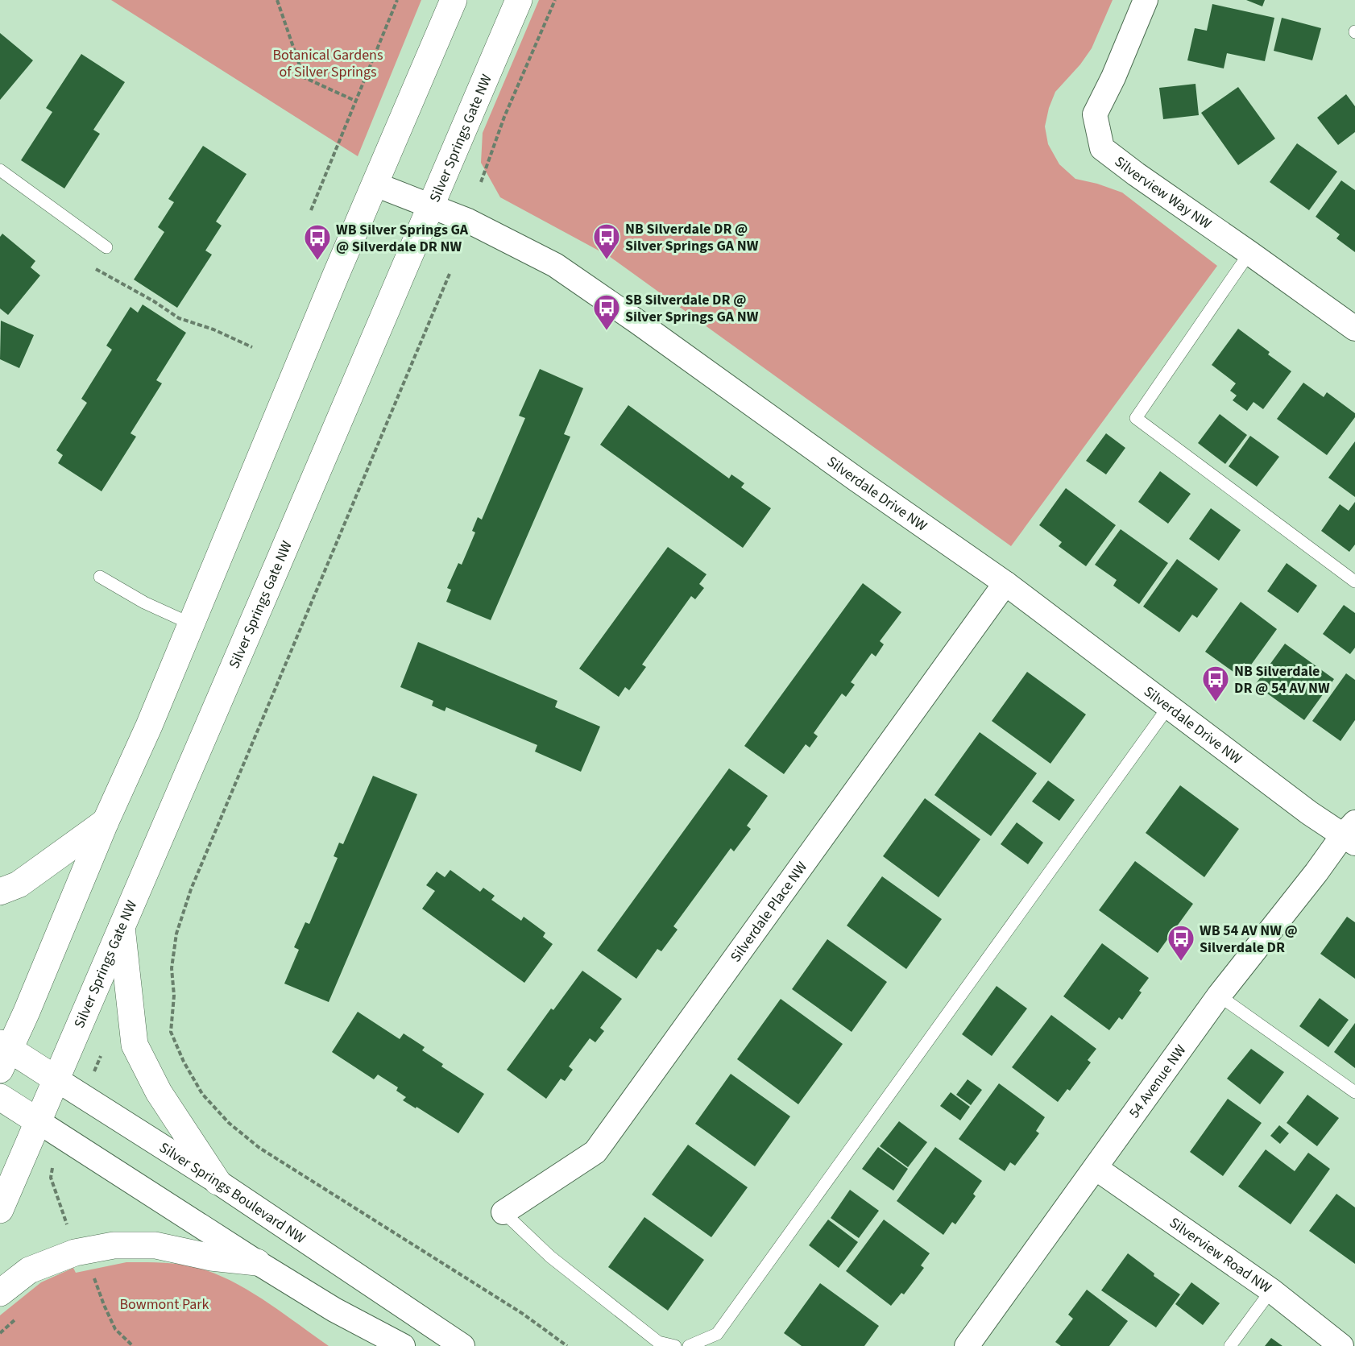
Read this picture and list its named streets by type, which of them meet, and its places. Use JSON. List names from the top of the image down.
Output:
{
  "streets": {
    "street": [
      "Silver Springs Gate NW",
      "Silverview Way NW",
      "Silverdale Drive NW",
      "Silverdale Place NW",
      "54 Avenue NW",
      "Silver Springs Boulevard NW",
      "Silverview Road NW"
    ]
  },
  "crossings": [
    ["Silver Springs Gate NW", "Silverdale Drive NW"],
    ["Silver Springs Gate NW", "Silver Springs Boulevard NW"],
    ["Silverdale Drive NW", "Silverdale Place NW"],
    ["Silverdale Drive NW", "54 Avenue NW"],
    ["54 Avenue NW", "Silverview Road NW"]
  ],
  "parks": ["Botanical Gardens of Silver Springs", "Bowmont Park"],
  "places": {
    "bus stop": [
      "NB Silverdale DR @ Silver Springs GA NW",
      "WB Silver Springs GA @ Silverdale DR NW",
      "SB Silverdale DR @ Silver Springs GA NW",
      "NB Silverdale DR @ 54 AV NW",
      "WB 54 AV NW @ Silverdale DR"
    ]
  }
}
